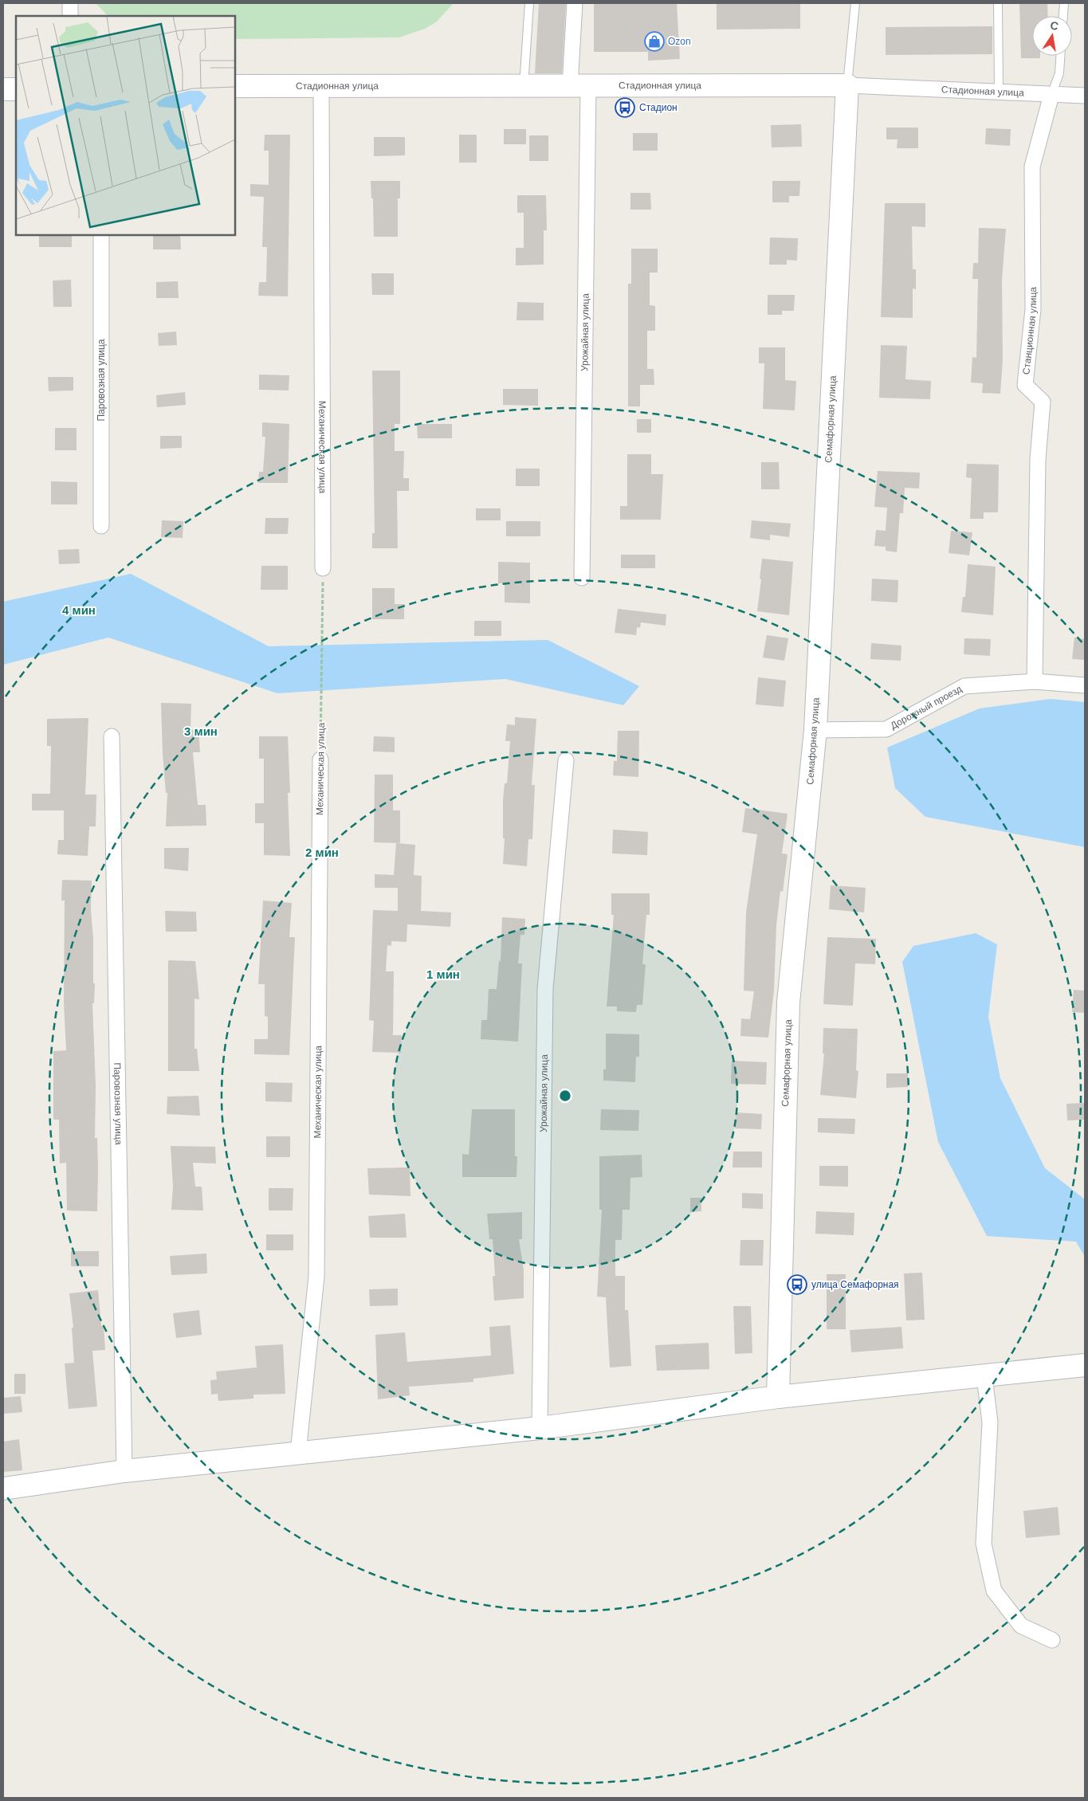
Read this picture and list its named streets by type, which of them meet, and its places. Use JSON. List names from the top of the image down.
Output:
{
  "streets": {
    "street": [
      "Стадионная улица",
      "Станционная улица",
      "Урожайная улица",
      "Паровозная улица",
      "Семафорная улица",
      "Механическая улица",
      "Дорожный проезд"
    ]
  },
  "crossings": [
    ["Стадионная улица", "Станционная улица"],
    ["Стадионная улица", "Урожайная улица"],
    ["Стадионная улица", "Семафорная улица"],
    ["Стадионная улица", "Механическая улица"],
    ["Станционная улица", "Дорожный проезд"],
    ["Семафорная улица", "Дорожный проезд"]
  ],
  "places": {
    "shop": ["Ozon"],
    "bus stop": ["Стадион", "улица Семафорная"]
  },
  "north": "top",
  "rings": [
    "4 мин",
    "3 мин",
    "2 мин",
    "1 мин"
  ]
}
